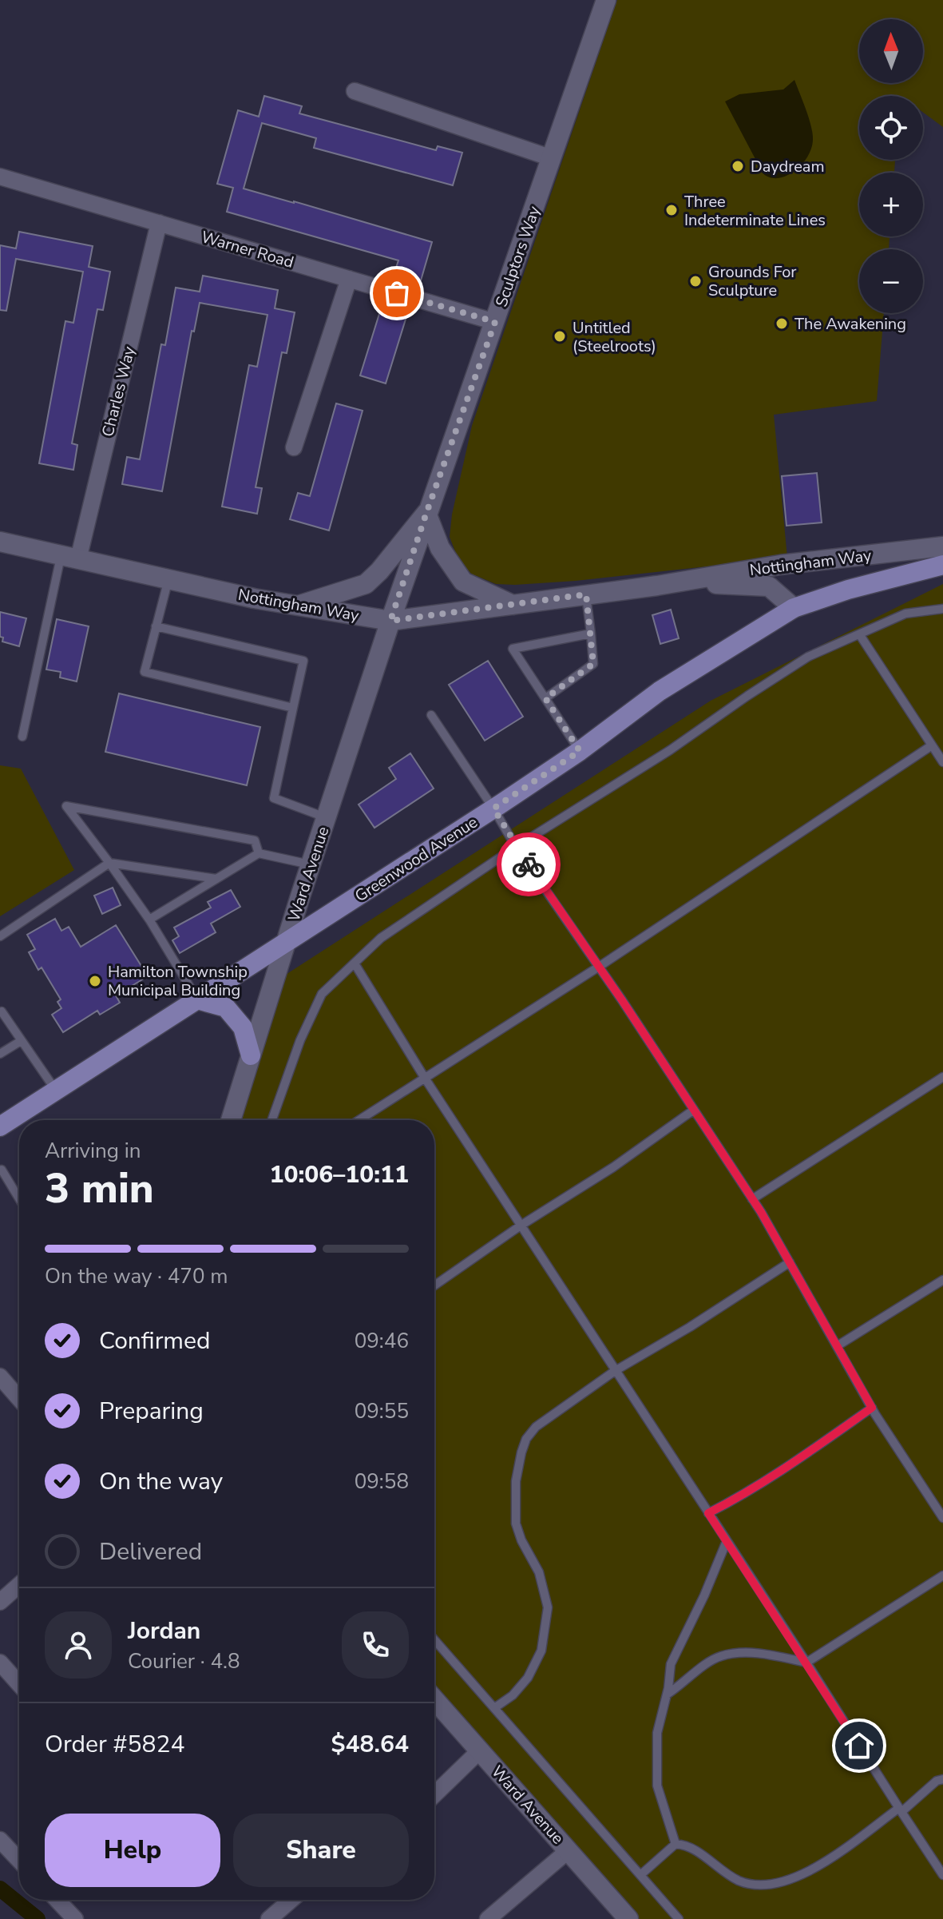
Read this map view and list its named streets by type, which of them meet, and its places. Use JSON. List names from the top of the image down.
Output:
{
  "streets": {
    "main road": ["Greenwood Avenue"],
    "street": [
      "Warner Road",
      "Sculptors Way",
      "Charles Way",
      "Nottingham Way",
      "Ward Avenue"
    ]
  },
  "crossings": [
    ["Warner Road", "Sculptors Way"],
    ["Warner Road", "Charles Way"],
    ["Sculptors Way", "Nottingham Way"],
    ["Sculptors Way", "Ward Avenue"],
    ["Charles Way", "Nottingham Way"],
    ["Nottingham Way", "Ward Avenue"],
    ["Greenwood Avenue", "Ward Avenue"]
  ],
  "places": [
    "Daydream",
    "Three Indeterminate Lines",
    "Grounds For Sculpture",
    "The Awakening",
    "Untitled (Steelroots)",
    "Hamilton Township Municipal Building"
  ],
  "north": "top",
  "page": {
    "map_buttons": ["+", "−"],
    "heading": ["3 min", "Arriving in", "10:06–10:11"],
    "panel": [
      "Jordan",
      "Courier · 4.8",
      "Order #5824",
      "$48.64"
    ],
    "bar": "On the way · 470 m",
    "list": [
      ["Confirmed", "09:46"],
      ["Preparing", "09:55"],
      ["On the way", "09:58"],
      "Delivered"
    ],
    "buttons": ["Help", "Share"]
  }
}
